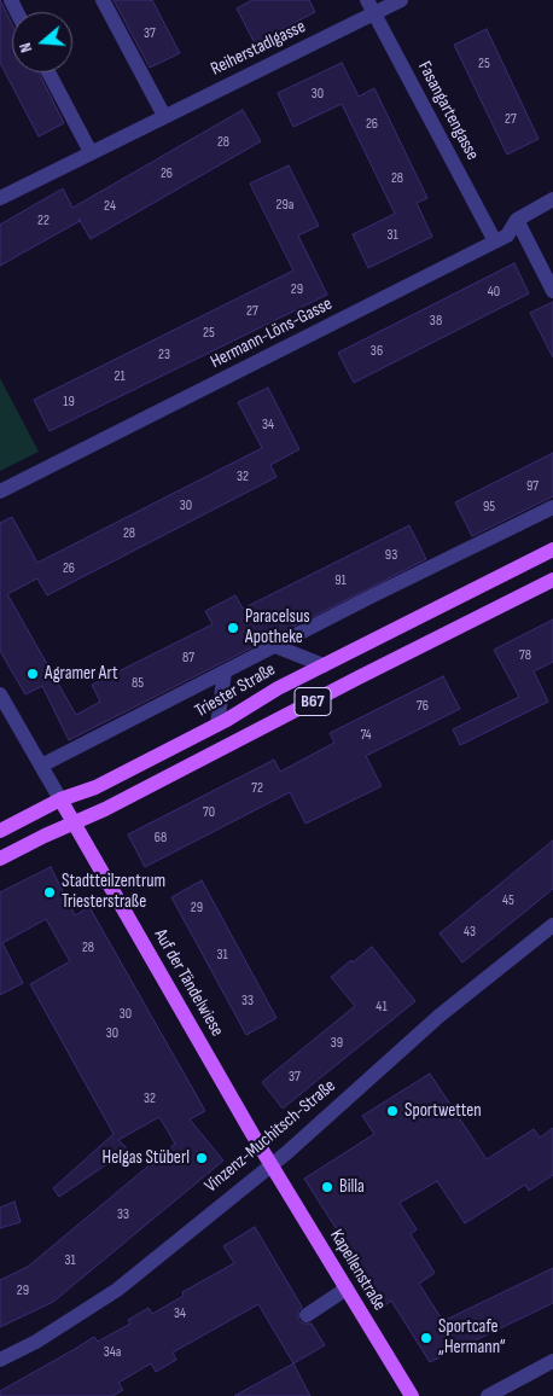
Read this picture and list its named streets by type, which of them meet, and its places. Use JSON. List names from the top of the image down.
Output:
{
  "streets": {
    "main road": [
      "Triester Straße",
      "B67",
      "Auf der Tändelwiese",
      "Kapellenstraße"
    ],
    "street": [
      "Reiherstadlgasse",
      "Fasangartengasse",
      "Hermann-Löns-Gasse",
      "Vinzenz-Muchitsch-Straße"
    ]
  },
  "crossings": [
    ["Reiherstadlgasse", "Fasangartengasse"],
    ["Fasangartengasse", "Hermann-Löns-Gasse"],
    ["Triester Straße", "Auf der Tändelwiese"],
    ["B67", "Auf der Tändelwiese"],
    ["Auf der Tändelwiese", "Vinzenz-Muchitsch-Straße"],
    ["Auf der Tändelwiese", "Kapellenstraße"],
    ["Vinzenz-Muchitsch-Straße", "Kapellenstraße"]
  ],
  "places": [
    "Paracelsus Apotheke",
    "Agramer Art",
    "Stadtteilzentrum Triesterstraße",
    "Sportwetten",
    "Helgas Stüberl",
    "Billa",
    "Sportcafe „Hermann“"
  ],
  "house_numbers": [
    "37",
    "25",
    "30",
    "27",
    "26",
    "28",
    "26",
    "28",
    "29a",
    "24",
    "22",
    "31",
    "29",
    "40",
    "27",
    "38",
    "25",
    "36",
    "23",
    "21",
    "19",
    "34",
    "32",
    "97",
    "30",
    "95",
    "28",
    "93",
    "26",
    "91",
    "78",
    "87",
    "85",
    "76",
    "74",
    "72",
    "70",
    "68",
    "45",
    "29",
    "43",
    "28",
    "31",
    "33",
    "41",
    "30",
    "30",
    "39",
    "37",
    "32",
    "33",
    "31",
    "29",
    "34",
    "34a"
  ],
  "north": "left"
}
